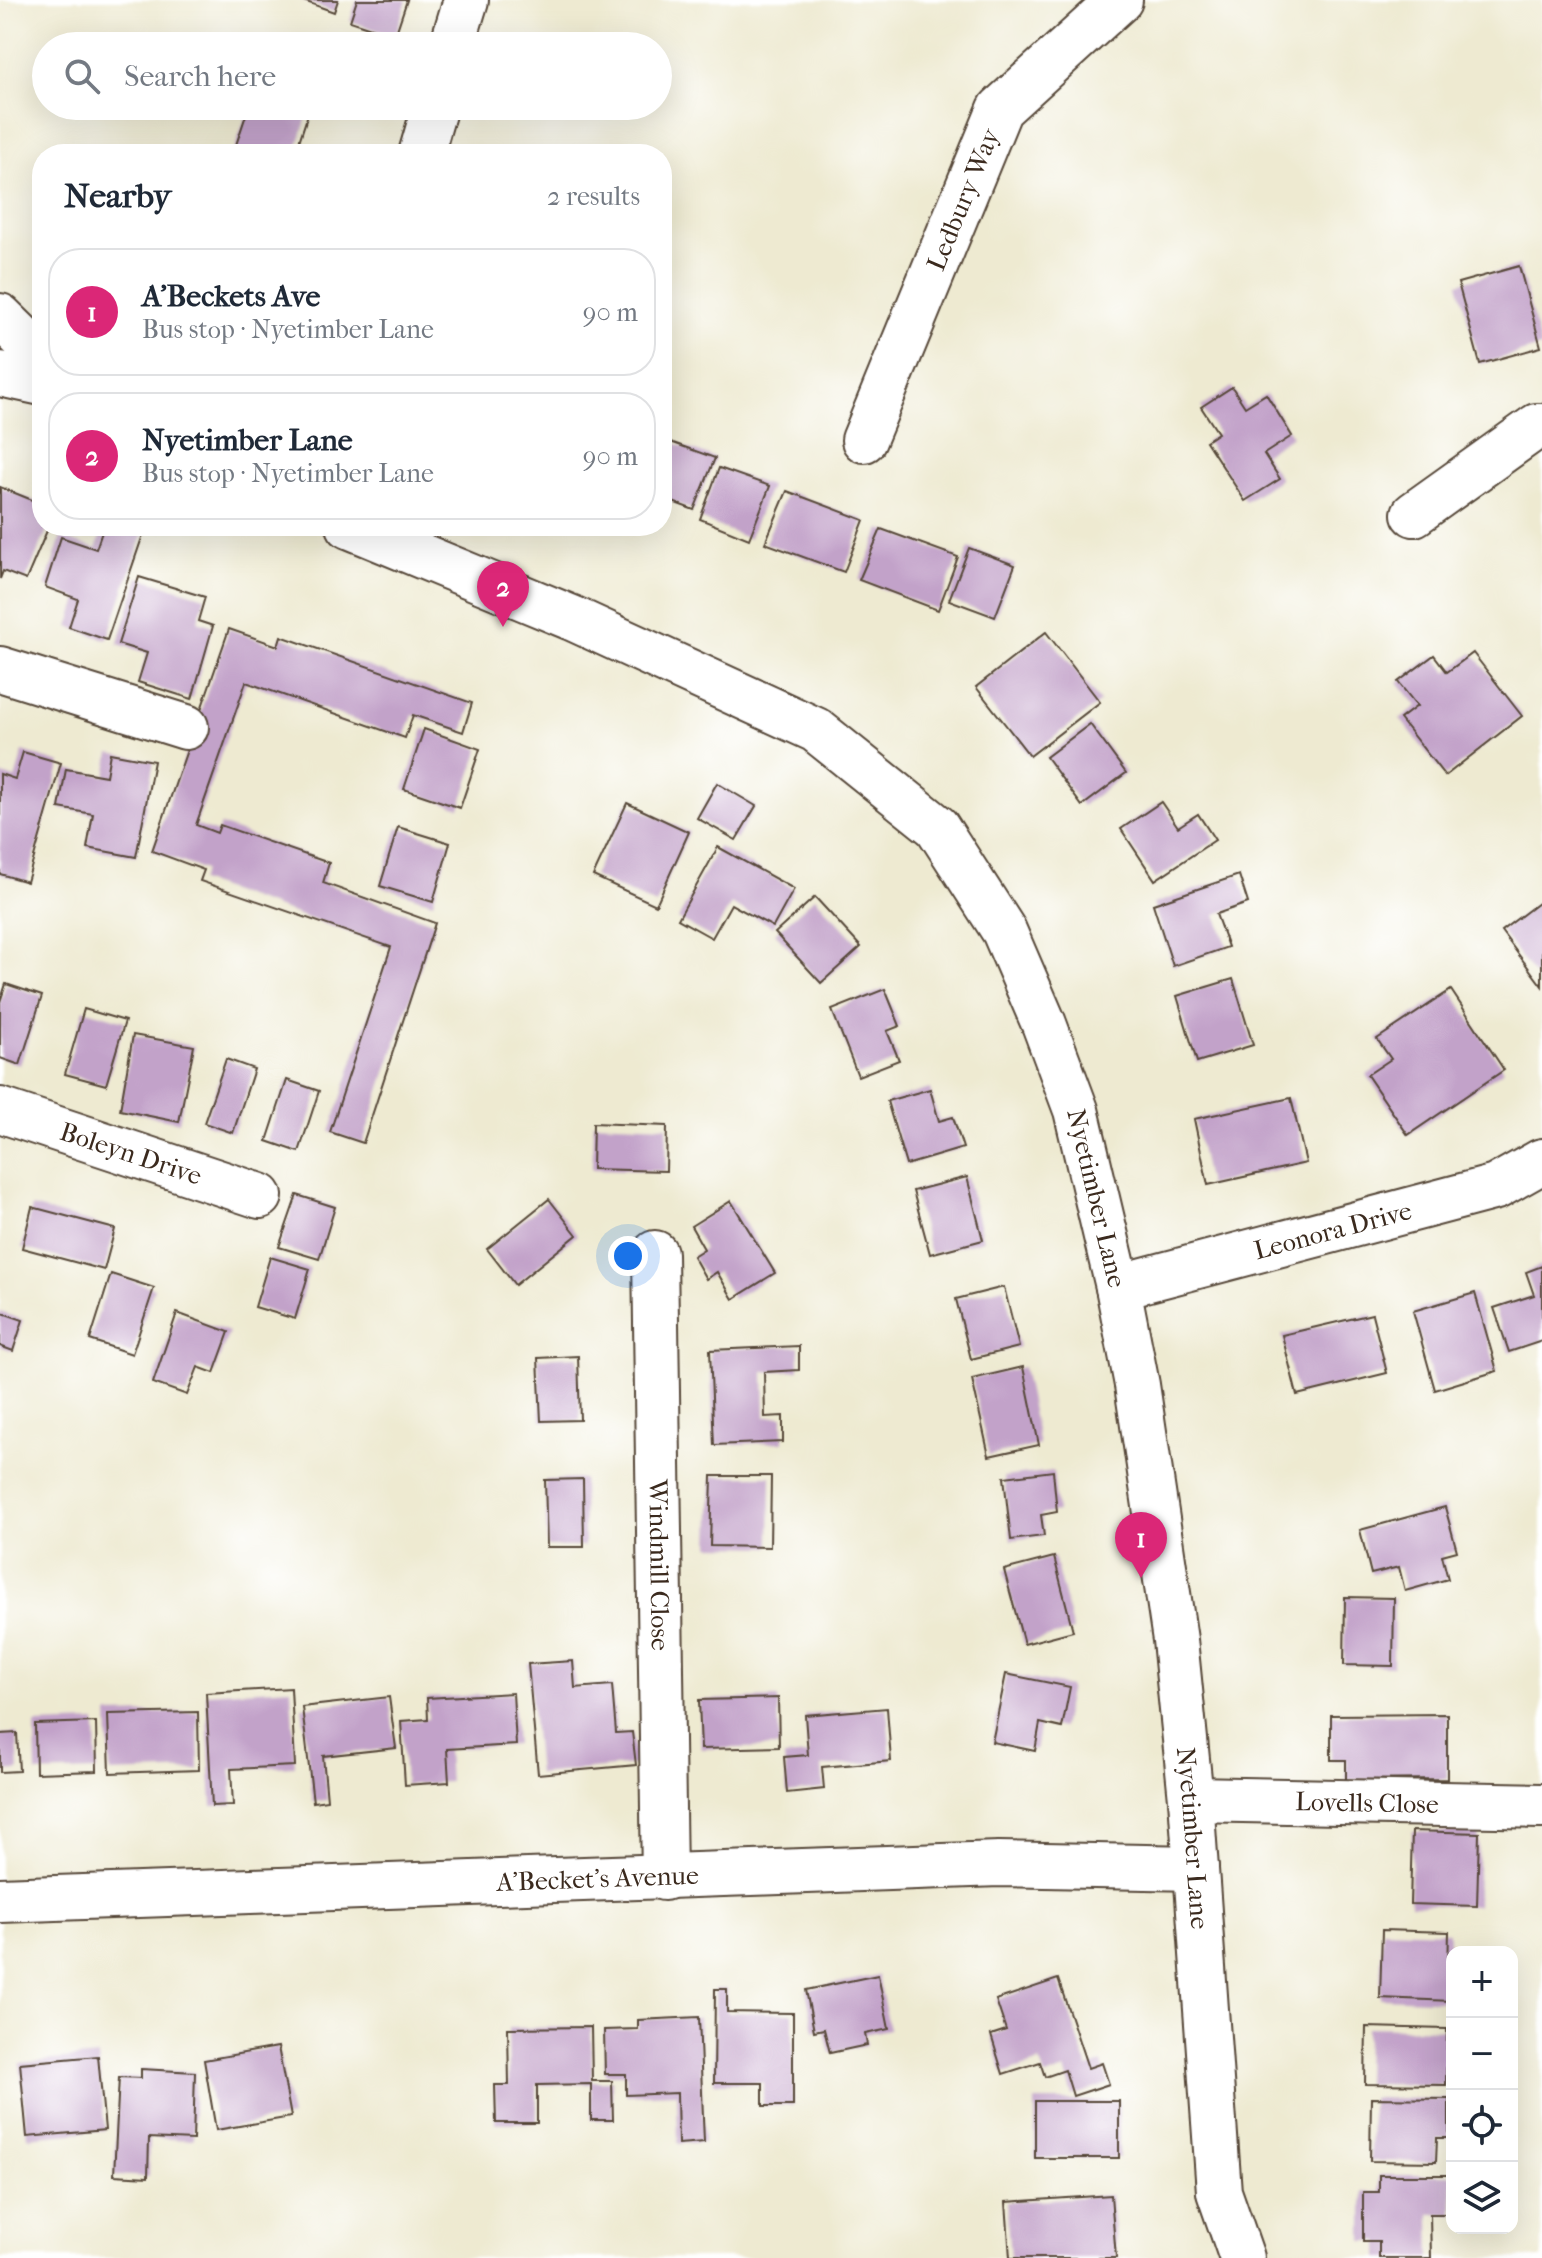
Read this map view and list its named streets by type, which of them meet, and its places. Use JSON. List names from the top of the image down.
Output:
{
  "streets": {
    "street": [
      "Ledbury Way",
      "Boleyn Drive",
      "Nyetimber Lane",
      "Leonora Drive",
      "Windmill Close",
      "Lovells Close",
      "A'Becket's Avenue"
    ]
  },
  "crossings": [
    ["Nyetimber Lane", "Leonora Drive"],
    ["Nyetimber Lane", "Lovells Close"],
    ["Nyetimber Lane", "A'Becket's Avenue"],
    ["Windmill Close", "A'Becket's Avenue"]
  ],
  "page": {
    "search": "Search here",
    "heading": ["Nearby", "2 results"],
    "list": [
      {
        "mark": "1",
        "name": "A'Beckets Ave",
        "note": "Bus stop · Nyetimber Lane",
        "value": "90 m"
      },
      {
        "mark": "2",
        "name": "Nyetimber Lane",
        "note": "Bus stop · Nyetimber Lane",
        "value": "90 m"
      }
    ],
    "pins": ["2", "1"],
    "map_buttons": ["+", "−"]
  }
}
